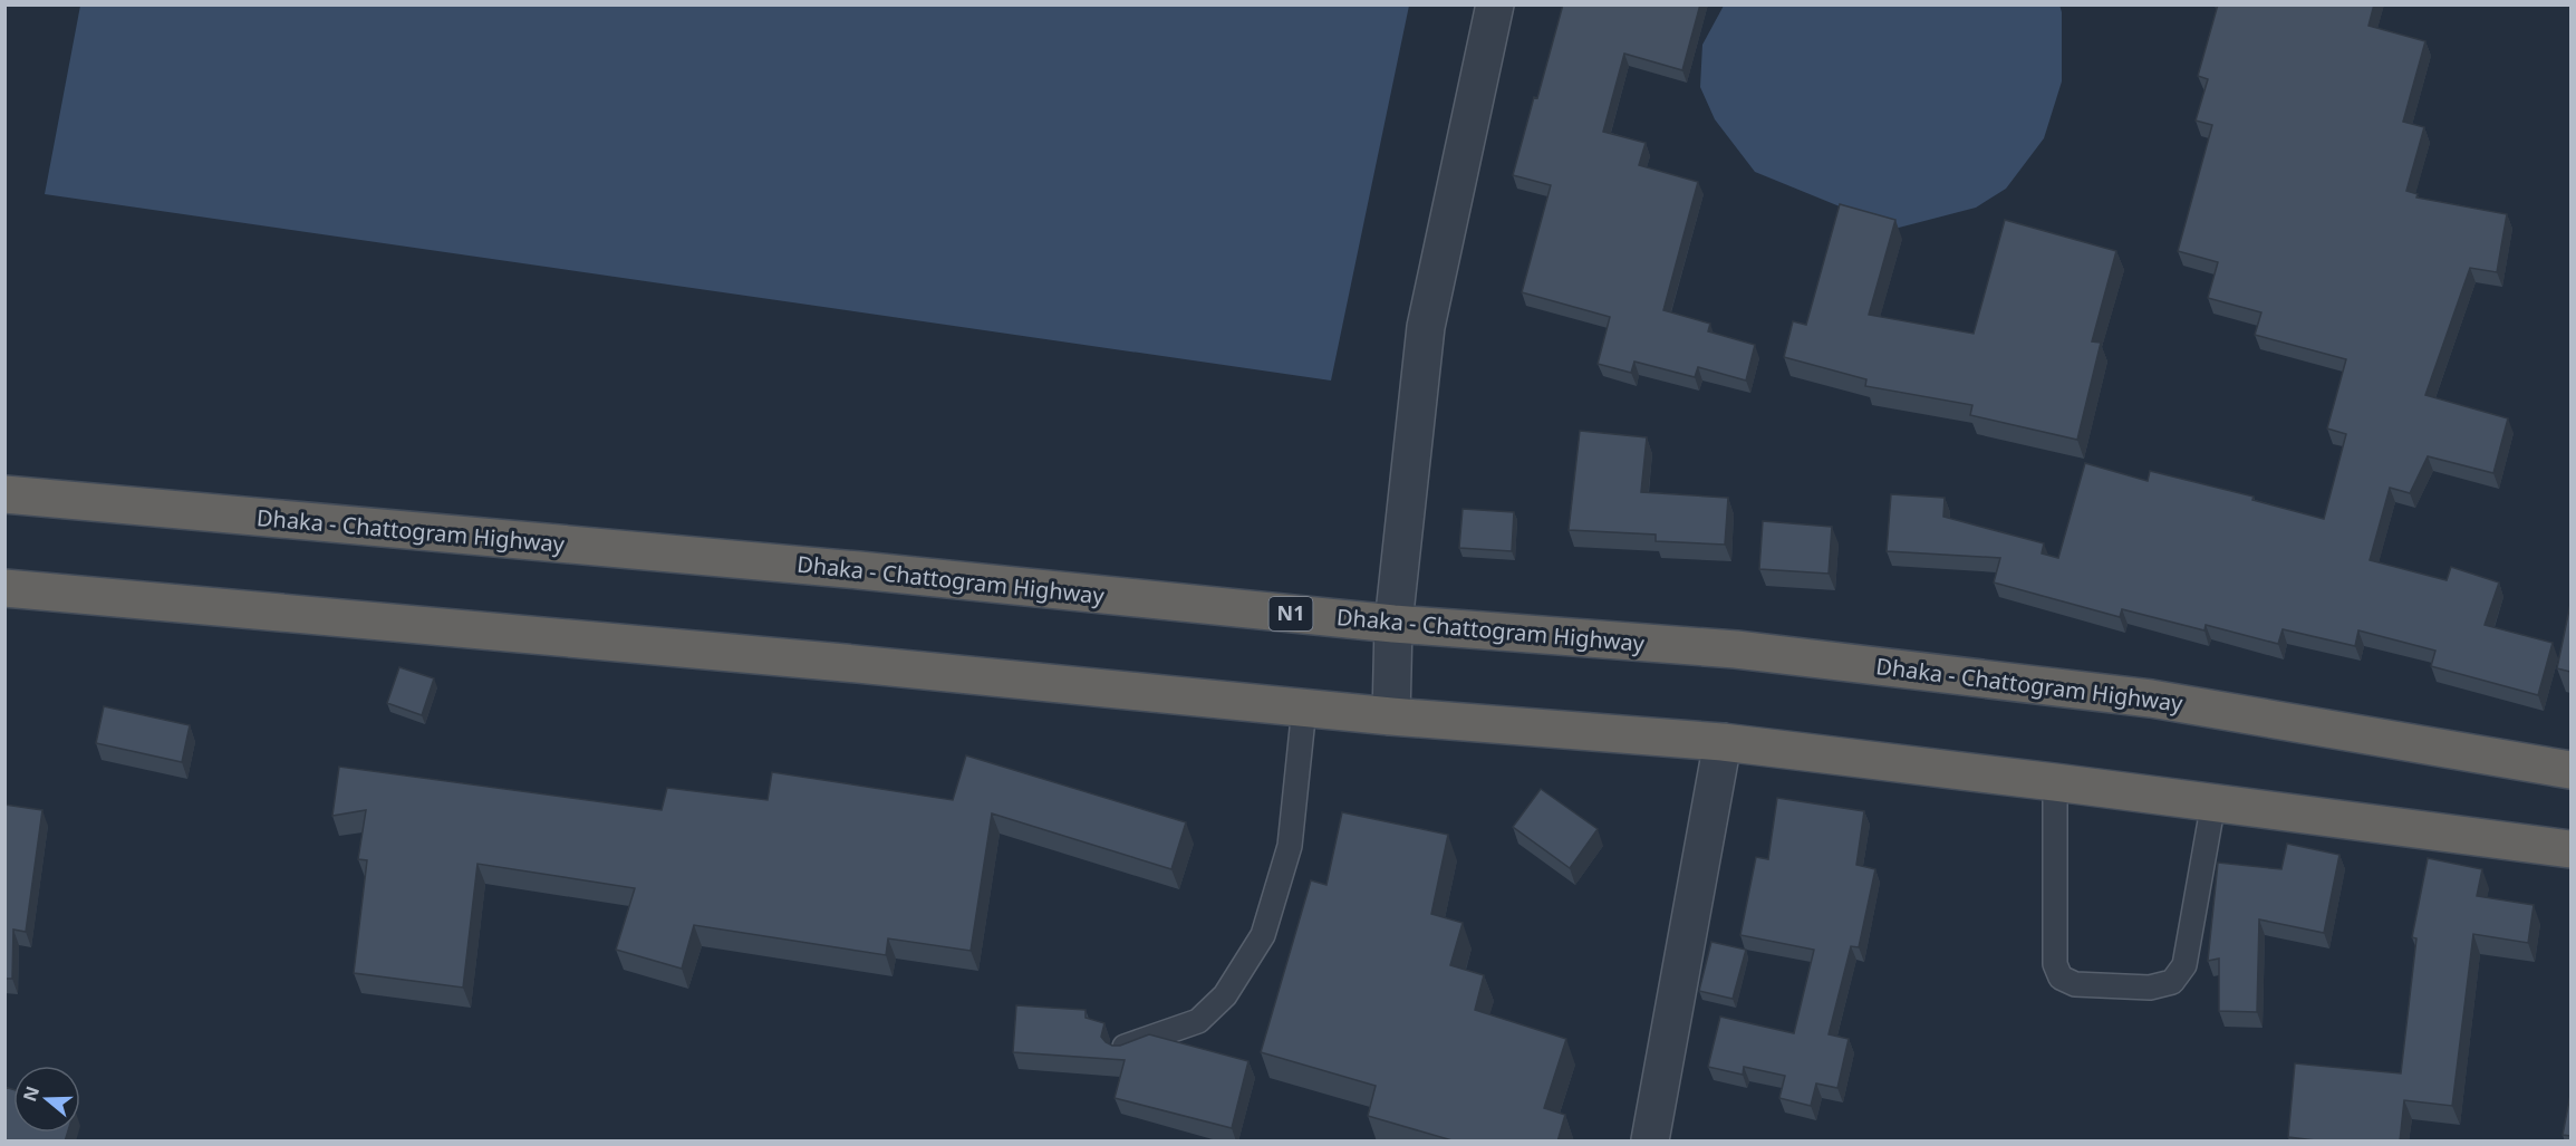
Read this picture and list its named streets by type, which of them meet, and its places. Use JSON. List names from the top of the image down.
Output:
{
  "streets": {
    "highway": ["Dhaka - Chattogram Highway", "N1"]
  },
  "north": "left"
}
